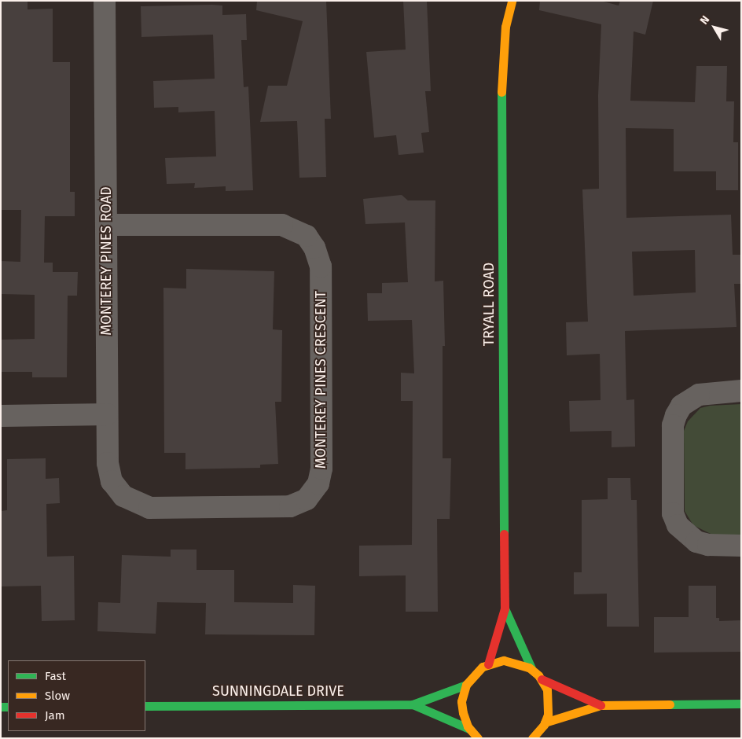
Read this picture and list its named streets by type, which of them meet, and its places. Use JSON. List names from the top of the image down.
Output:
{
  "streets": {
    "street": [
      "MONTEREY PINES ROAD",
      "TRYALL ROAD",
      "MONTEREY PINES CRESCENT",
      "SUNNINGDALE DRIVE"
    ]
  },
  "crossings": [
    ["MONTEREY PINES ROAD", "MONTEREY PINES CRESCENT"]
  ],
  "legend": ["Fast", "Slow", "Jam"],
  "north": "top left"
}
